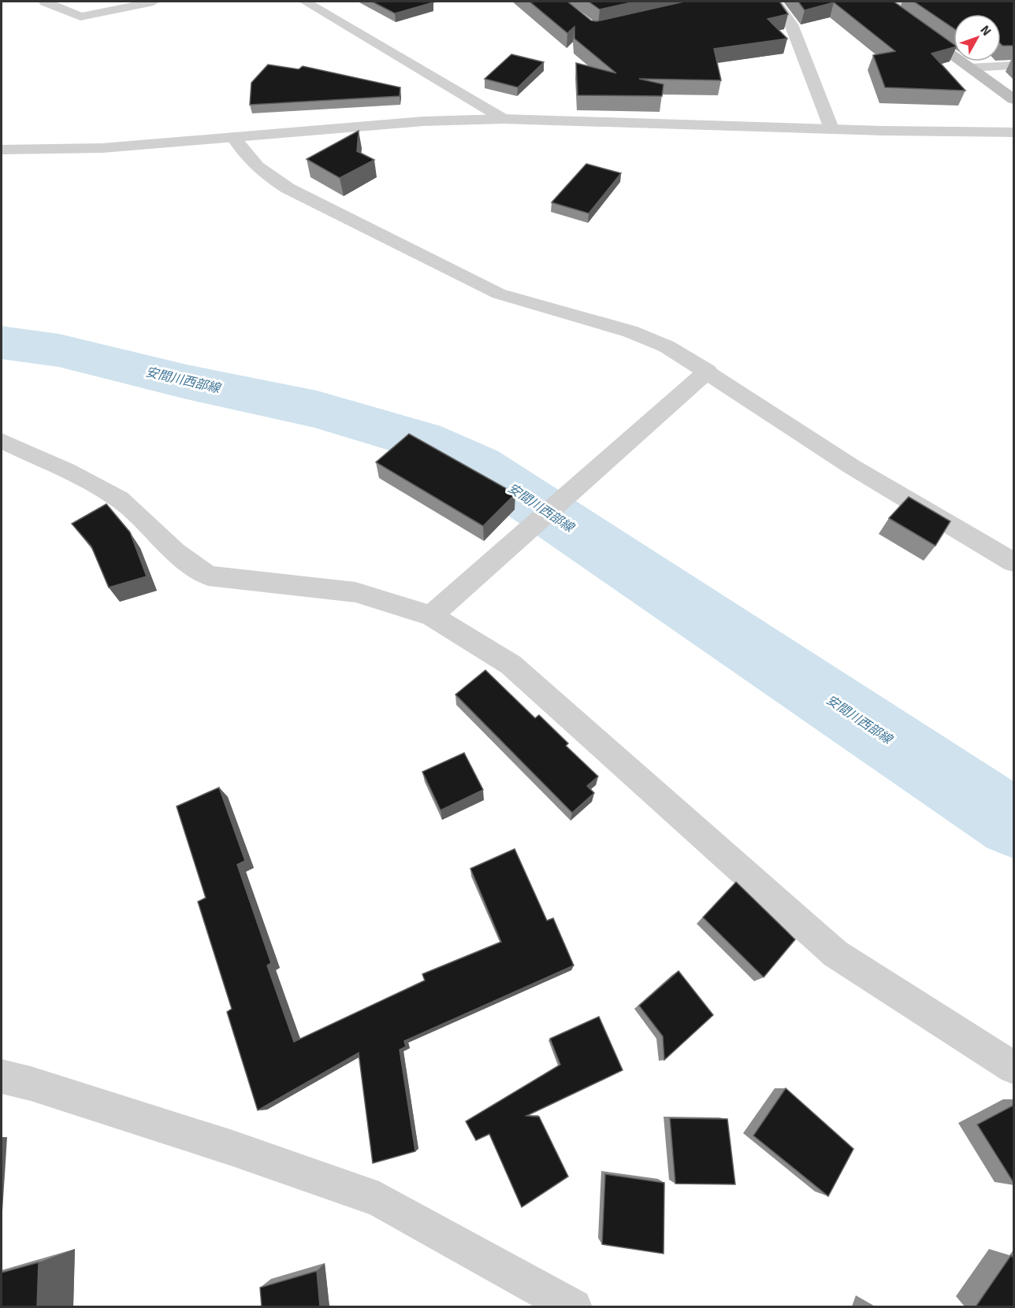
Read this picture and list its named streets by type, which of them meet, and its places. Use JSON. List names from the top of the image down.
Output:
{
  "water": ["安間川西部線"],
  "north": "top right"
}
